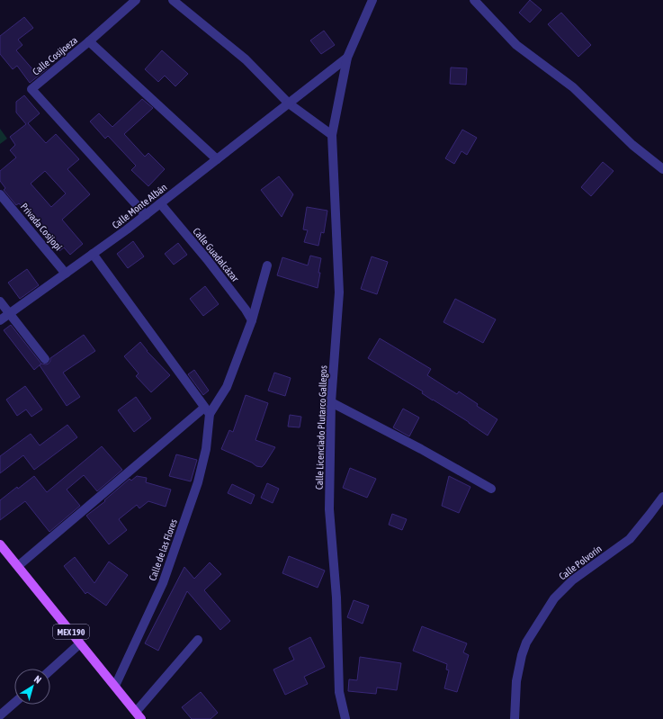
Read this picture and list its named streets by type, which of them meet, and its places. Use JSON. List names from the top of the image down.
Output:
{
  "streets": {
    "main road": ["MEX 190"],
    "street": [
      "Calle Cosijoeza",
      "Calle Monte Albán",
      "Privada Cosijopí",
      "Calle Guadalcázar",
      "Calle Licenciado Plutarco Gallegos",
      "Calle de las Flores",
      "Calle Polvorín"
    ]
  },
  "crossings": [
    ["Calle Cosijoeza", "Calle Monte Albán"],
    ["Calle Monte Albán", "Privada Cosijopí"],
    ["Calle Monte Albán", "Calle Guadalcázar"],
    ["Calle Monte Albán", "Calle Licenciado Plutarco Gallegos"],
    ["Calle Guadalcázar", "Calle de las Flores"],
    ["Calle de las Flores", "MEX 190"]
  ],
  "north": "top right"
}
